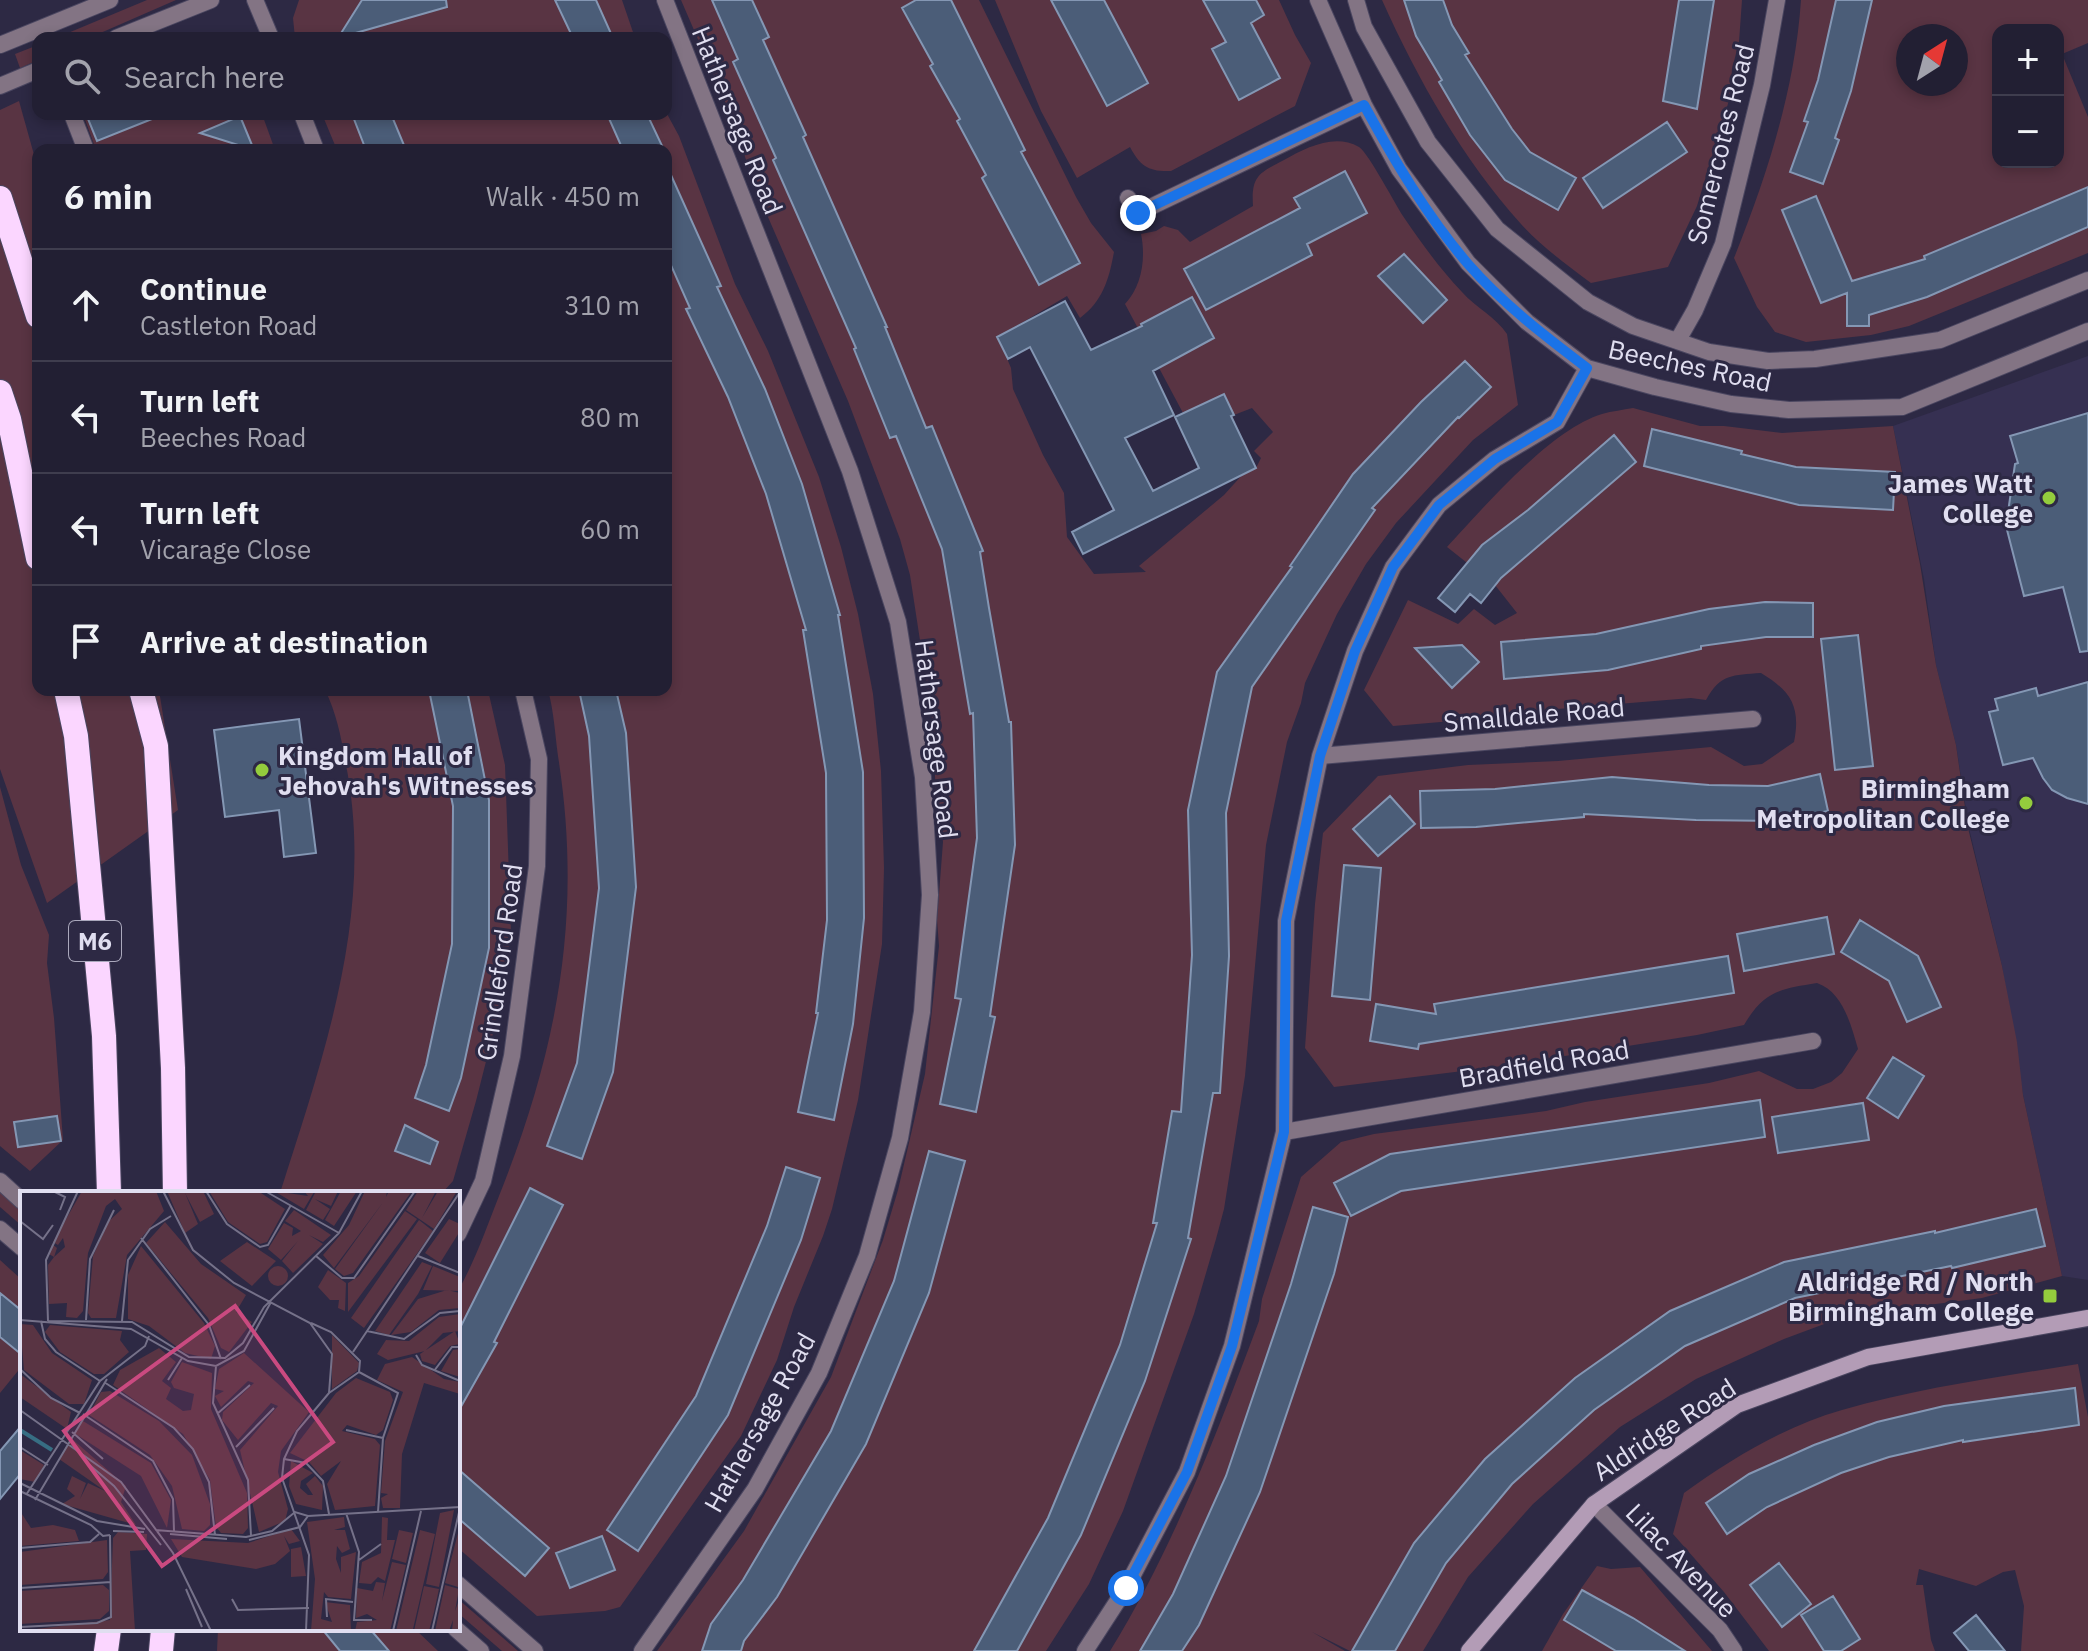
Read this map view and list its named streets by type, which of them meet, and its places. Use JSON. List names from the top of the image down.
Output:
{
  "streets": {
    "highway": ["M6"],
    "street": [
      "Hathersage Road",
      "Somercotes Road",
      "Beeches Road",
      "Smalldale Road",
      "Grindleford Road",
      "Bradfield Road",
      "Aldridge Road",
      "Lilac Avenue"
    ]
  },
  "crossings": [
    ["Somercotes Road", "Beeches Road"],
    ["Aldridge Road", "Lilac Avenue"]
  ],
  "places": {
    "other": ["James Watt College", "Kingdom Hall of Jehovah's Witnesses", "Birmingham Metropolitan College"],
    "transit": ["Aldridge Rd / North Birmingham College"]
  },
  "north": "top right",
  "page": {
    "map_buttons": ["+", "−"],
    "search": "Search here",
    "heading": ["6 min", "Walk · 450 m"],
    "list": [
      ["Continue", "Castleton Road", "310 m"],
      ["Turn left", "Beeches Road", "80 m"],
      ["Turn left", "Vicarage Close", "60 m"],
      "Arrive at destination"
    ]
  }
}
